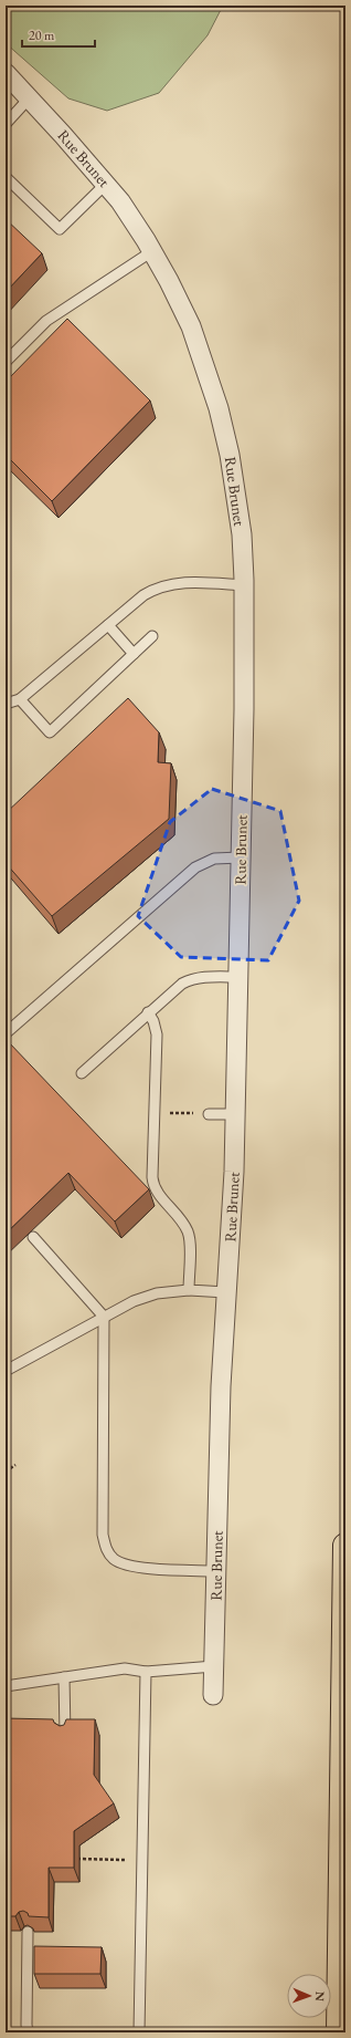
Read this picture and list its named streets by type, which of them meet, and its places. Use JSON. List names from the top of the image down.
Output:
{
  "streets": {
    "street": ["Rue Brunet"]
  },
  "scale_bar": "20 m",
  "north": "right"
}
